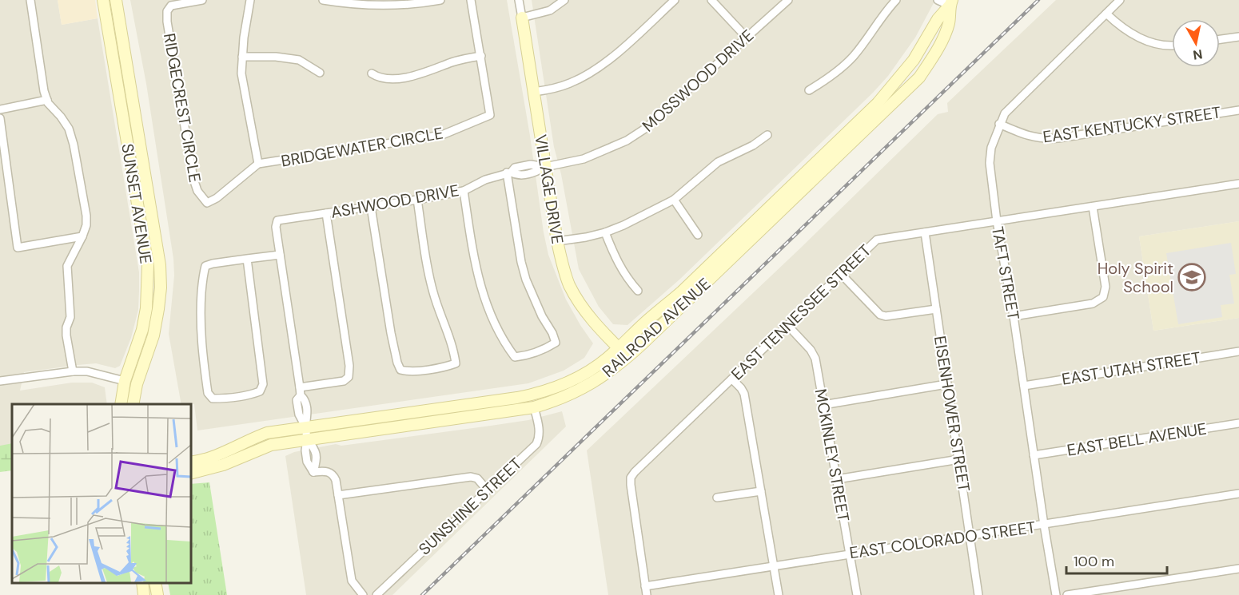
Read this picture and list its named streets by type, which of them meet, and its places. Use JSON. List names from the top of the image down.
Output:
{
  "streets": {
    "street": [
      "MOSSWOOD DRIVE",
      "RIDGECREST CIRCLE",
      "EAST KENTUCKY STREET",
      "BRIDGEWATER CIRCLE",
      "VILLAGE DRIVE",
      "ASHWOOD DRIVE",
      "SUNSET AVENUE",
      "TAFT STREET",
      "EAST TENNESSEE STREET",
      "RAILROAD AVENUE",
      "EAST UTAH STREET",
      "EISENHOWER STREET",
      "EAST BELL AVENUE",
      "MCKINLEY STREET",
      "SUNSHINE STREET",
      "EAST COLORADO STREET"
    ]
  },
  "crossings": [
    ["MOSSWOOD DRIVE", "VILLAGE DRIVE"],
    ["MOSSWOOD DRIVE", "ASHWOOD DRIVE"],
    ["RIDGECREST CIRCLE", "BRIDGEWATER CIRCLE"],
    ["EAST KENTUCKY STREET", "TAFT STREET"],
    ["VILLAGE DRIVE", "ASHWOOD DRIVE"],
    ["VILLAGE DRIVE", "RAILROAD AVENUE"],
    ["TAFT STREET", "EAST TENNESSEE STREET"],
    ["TAFT STREET", "EAST UTAH STREET"],
    ["TAFT STREET", "EAST BELL AVENUE"],
    ["TAFT STREET", "EAST COLORADO STREET"],
    ["EAST TENNESSEE STREET", "EISENHOWER STREET"],
    ["EAST TENNESSEE STREET", "MCKINLEY STREET"],
    ["EAST TENNESSEE STREET", "EAST COLORADO STREET"],
    ["RAILROAD AVENUE", "SUNSHINE STREET"],
    ["EISENHOWER STREET", "EAST COLORADO STREET"],
    ["MCKINLEY STREET", "EAST COLORADO STREET"]
  ],
  "places": {
    "school or university": ["Holy Spirit School"]
  },
  "scale_bar": "100 m",
  "north": "bottom"
}
